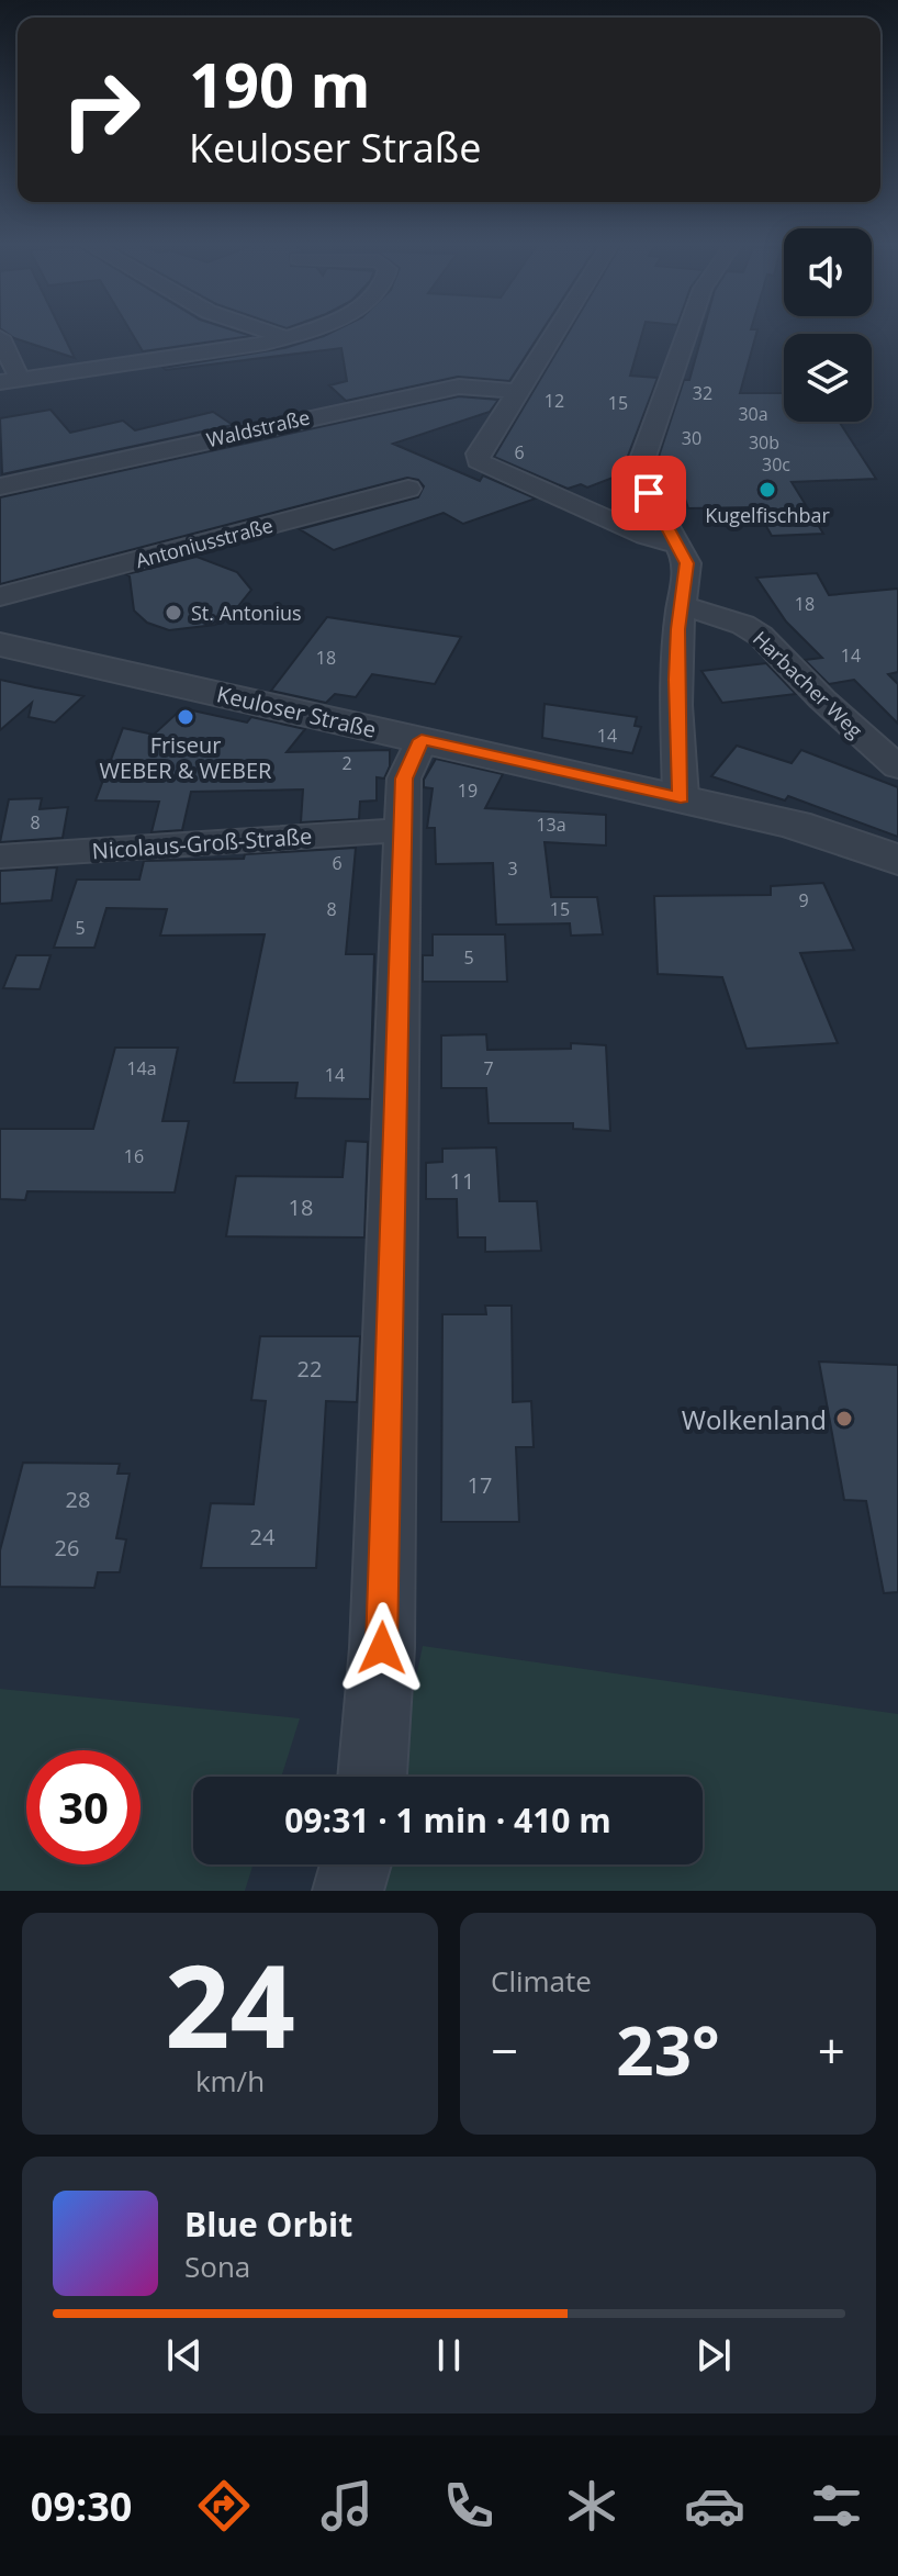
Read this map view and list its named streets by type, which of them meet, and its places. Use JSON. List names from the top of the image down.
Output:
{
  "streets": {
    "street": [
      "Waldstraße",
      "Antoniusstraße",
      "Harbacher Weg",
      "Keuloser Straße",
      "Nicolaus-Groß-Straße"
    ]
  },
  "places": [
    "Kugelfischbar",
    "St. Antonius",
    "Friseur WEBER & WEBER",
    "Wolkenland"
  ],
  "house_numbers": [
    "32",
    "12",
    "15",
    "30a",
    "30",
    "30b",
    "6",
    "30c",
    "18",
    "14",
    "18",
    "14",
    "2",
    "19",
    "8",
    "13a",
    "6",
    "3",
    "9",
    "8",
    "15",
    "5",
    "5",
    "14a",
    "7",
    "14",
    "16",
    "11",
    "18",
    "22",
    "17",
    "28",
    "24",
    "26"
  ],
  "page": {
    "turn": ["190 m", "Keuloser Straße"],
    "limit": "30",
    "trip": "09:31 · 1 min · 410 m",
    "tile": [
      ["24", "km/h"],
      "Climate"
    ],
    "heat": ["−", "23°", "+"],
    "song": ["Blue Orbit", "Sona"],
    "tabs": "09:30"
  }
}
